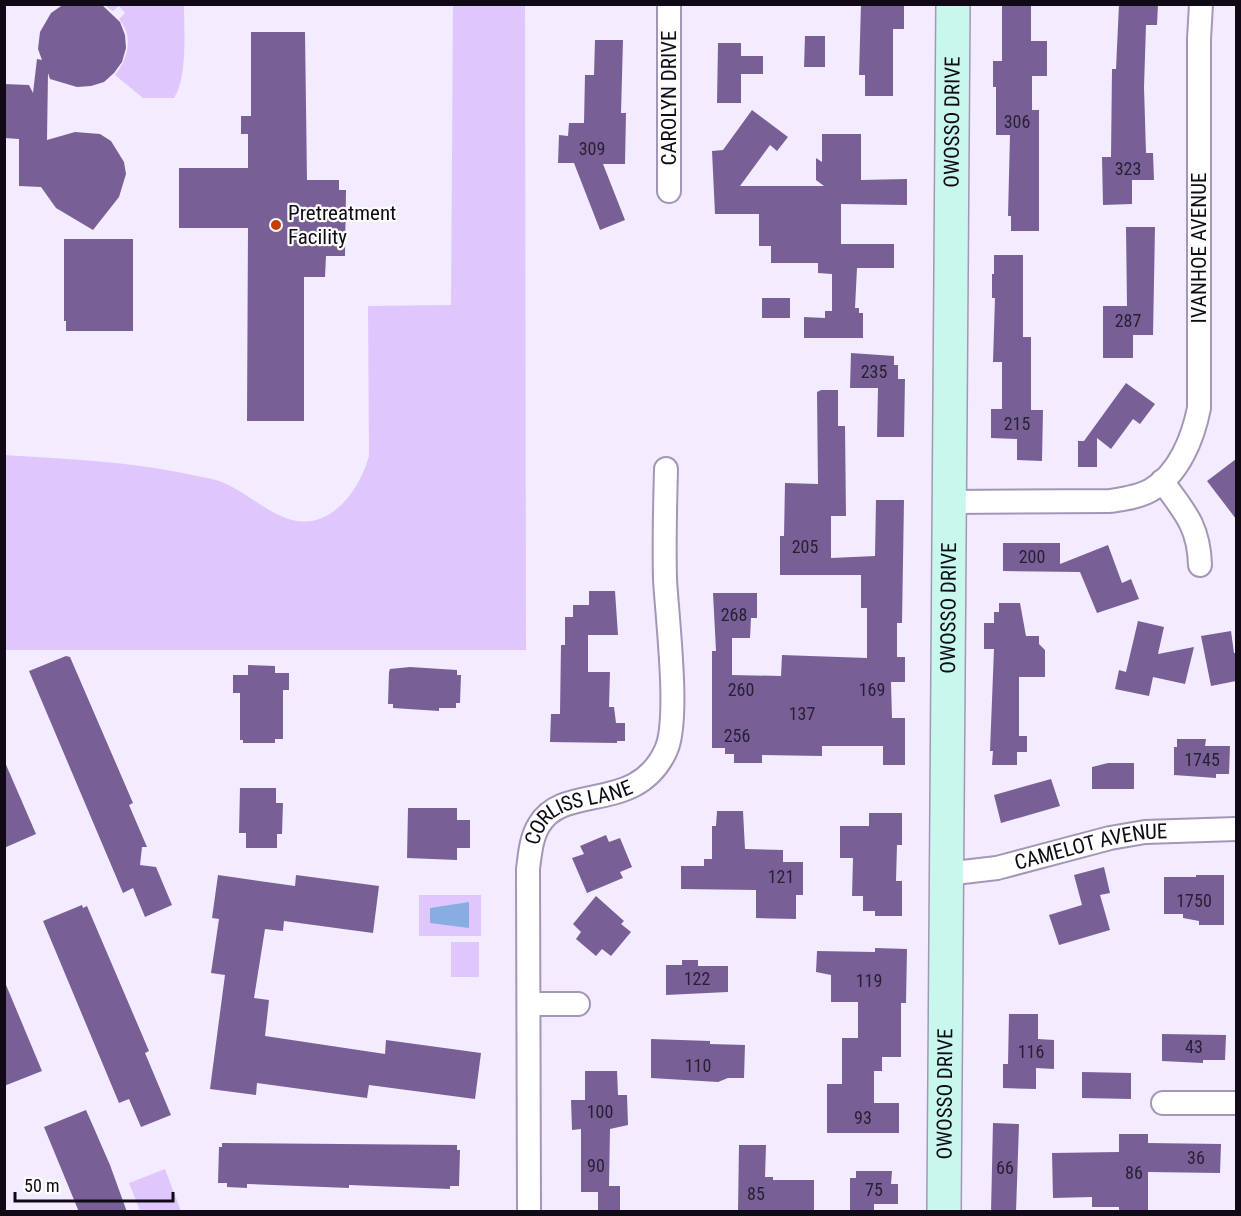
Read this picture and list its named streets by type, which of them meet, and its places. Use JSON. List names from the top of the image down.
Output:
{
  "streets": {
    "street": [
      "CAROLYN DRIVE",
      "OWOSSO DRIVE",
      "IVANHOE AVENUE",
      "CORLISS LANE",
      "CAMELOT AVENUE"
    ]
  },
  "crossings": [
    ["OWOSSO DRIVE", "IVANHOE AVENUE"],
    ["OWOSSO DRIVE", "CAMELOT AVENUE"]
  ],
  "places": ["Pretreatment Facility"],
  "house_numbers": [
    "306",
    "309",
    "323",
    "287",
    "235",
    "215",
    "205",
    "200",
    "268",
    "260",
    "169",
    "137",
    "256",
    "1745",
    "121",
    "1750",
    "122",
    "119",
    "43",
    "116",
    "110",
    "100",
    "93",
    "36",
    "90",
    "66",
    "86",
    "75",
    "85"
  ],
  "scale_bar": "50 m"
}
